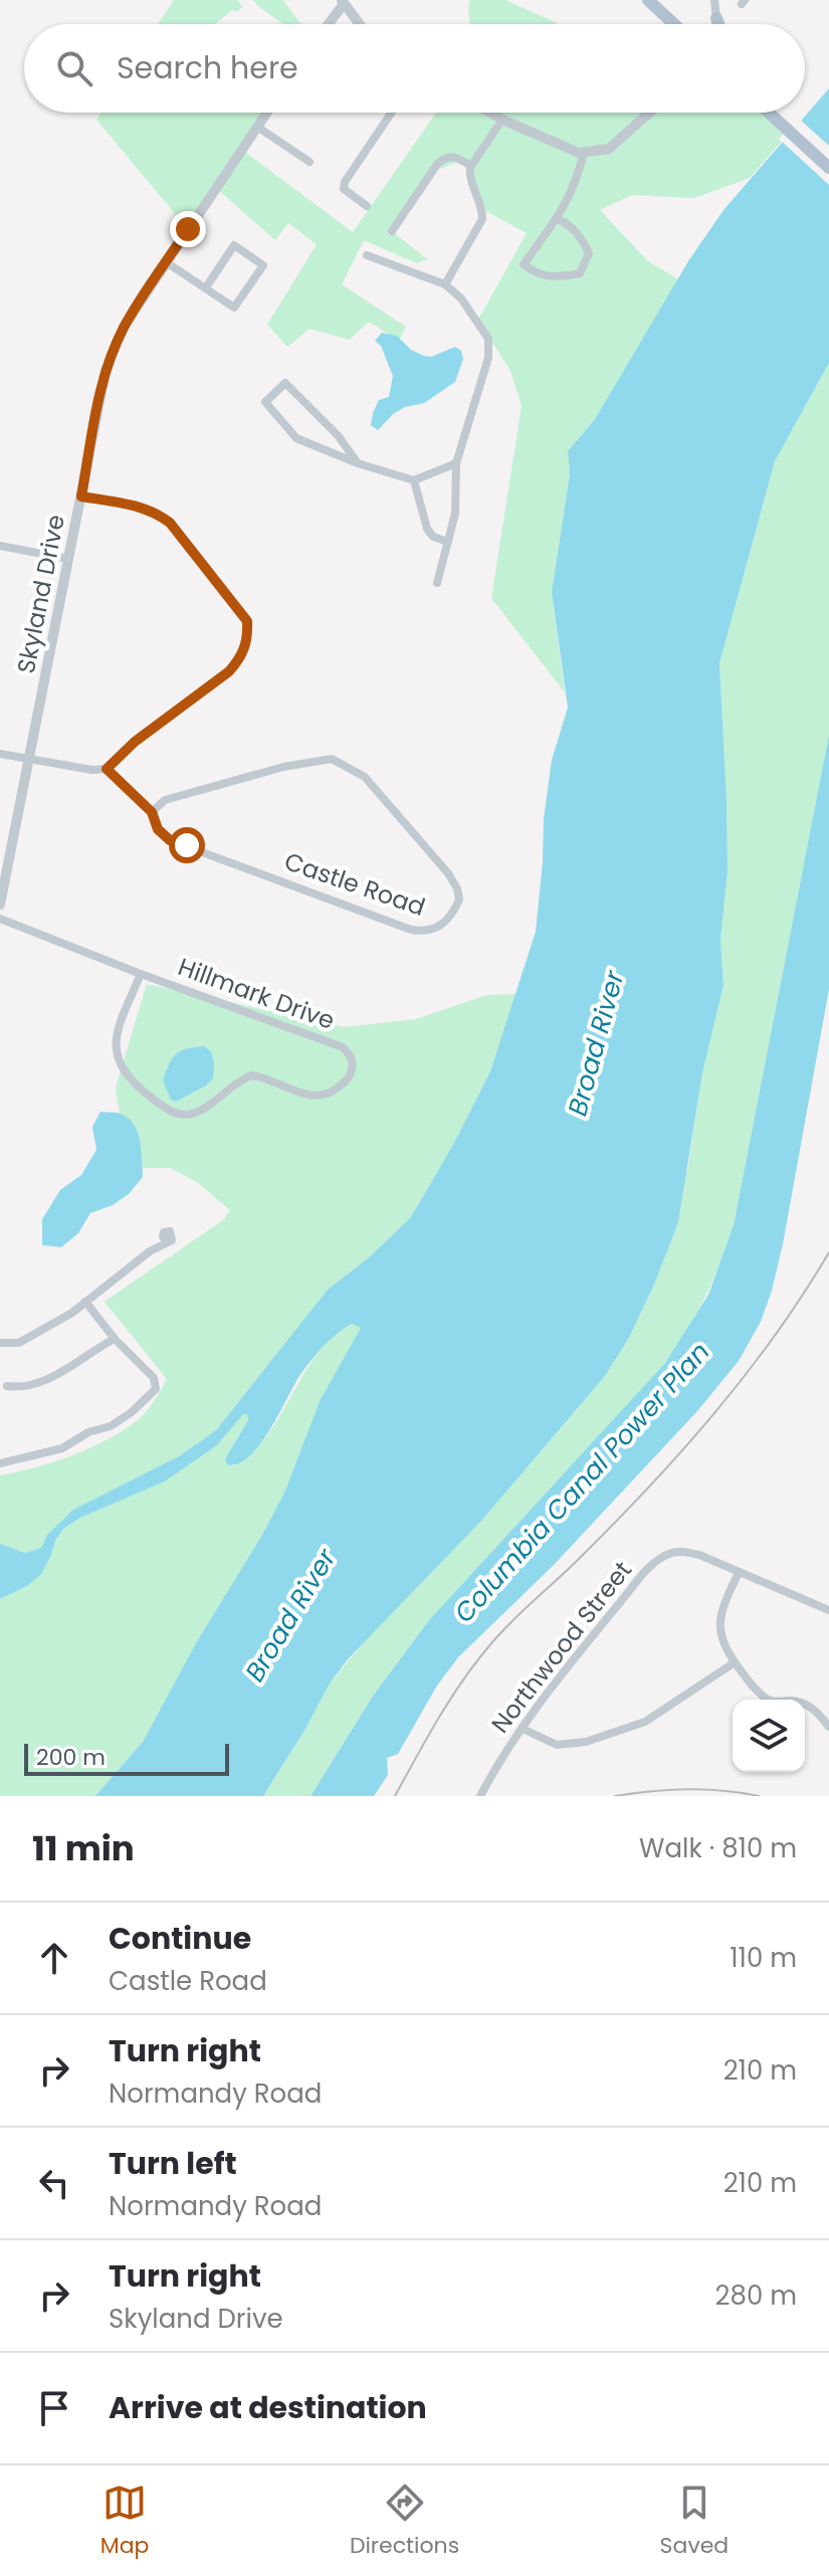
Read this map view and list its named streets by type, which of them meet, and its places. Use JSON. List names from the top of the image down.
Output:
{
  "streets": {
    "street": [
      "Skyland Drive",
      "Castle Road",
      "Hillmark Drive",
      "Northwood Street"
    ]
  },
  "water": ["Broad River", "Columbia Canal Power Plan"],
  "scale_bar": "200 m",
  "page": {
    "search": "Search here",
    "scale": "200 m",
    "heading": ["11 min", "Walk · 810 m"],
    "list": [
      ["Continue", "Castle Road", "110 m"],
      ["Turn right", "Normandy Road", "210 m"],
      ["Turn left", "Normandy Road", "210 m"],
      ["Turn right", "Skyland Drive", "280 m"],
      "Arrive at destination"
    ],
    "nav": ["Map", "Directions", "Saved"]
  }
}
